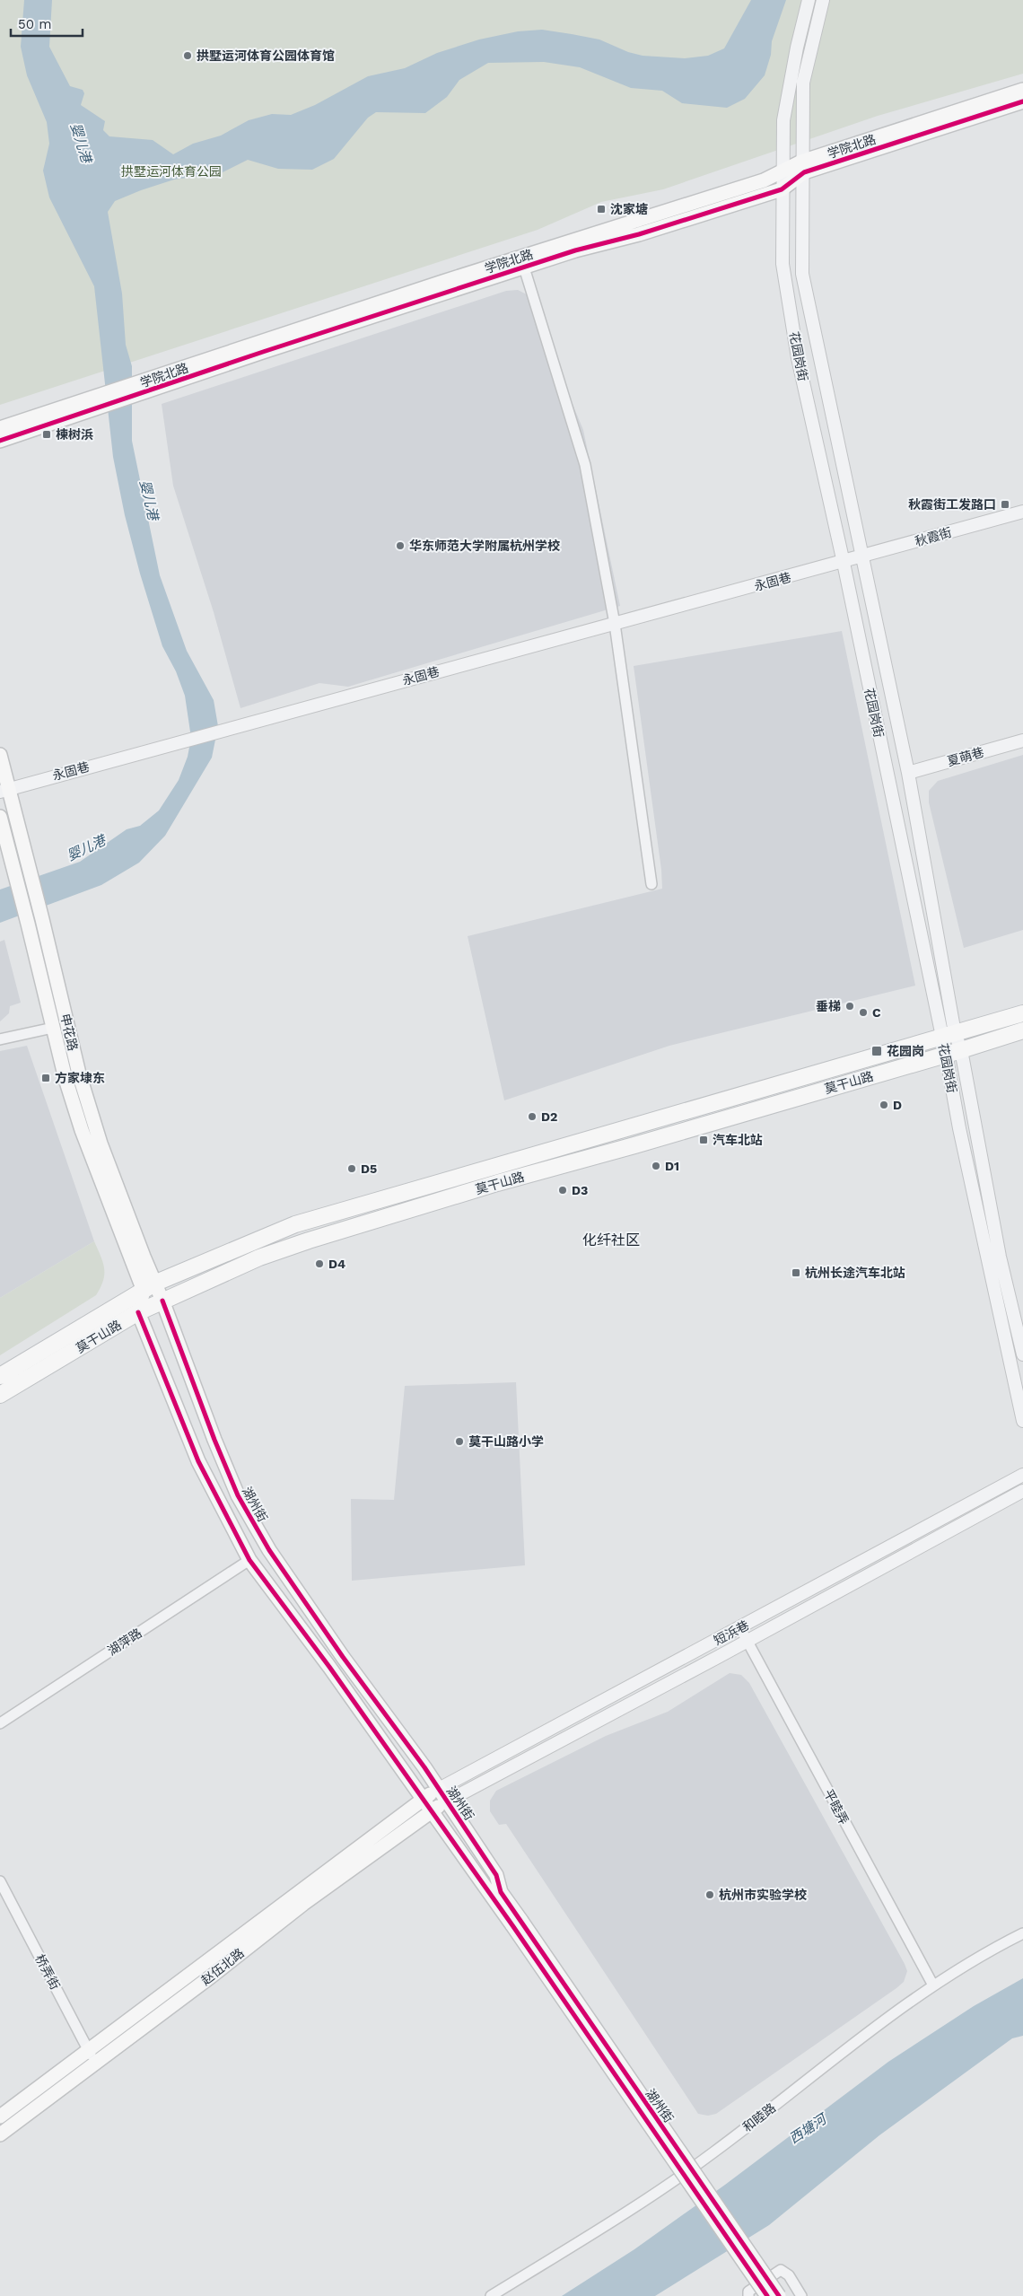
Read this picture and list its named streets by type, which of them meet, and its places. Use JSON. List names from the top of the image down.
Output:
{
  "streets": {
    "main road": [
      "学院北路",
      "申花路",
      "莫干山路",
      "湖州街",
      "赵伍北路"
    ],
    "street": [
      "花园岗街",
      "秋霞街",
      "永固巷",
      "夏萌巷",
      "短浜巷",
      "湖萍路",
      "平睦弄",
      "桥弄街",
      "和睦路"
    ]
  },
  "crossings": [
    ["学院北路", "花园岗街"],
    ["花园岗街", "秋霞街"],
    ["花园岗街", "永固巷"],
    ["花园岗街", "夏萌巷"],
    ["花园岗街", "莫干山路"],
    ["秋霞街", "永固巷"],
    ["永固巷", "申花路"],
    ["申花路", "莫干山路"],
    ["申花路", "湖州街"],
    ["莫干山路", "湖州街"],
    ["湖州街", "短浜巷"],
    ["湖州街", "湖萍路"],
    ["湖州街", "赵伍北路"],
    ["短浜巷", "平睦弄"],
    ["短浜巷", "赵伍北路"],
    ["平睦弄", "和睦路"],
    ["赵伍北路", "桥弄街"]
  ],
  "districts": ["化纤社区"],
  "water": ["婴儿港", "西塘河"],
  "parks": ["拱墅运河体育公园"],
  "places": {
    "other": [
      "拱墅运河体育公园体育馆",
      "华东师范大学附属杭州学校",
      "垂梯",
      "C",
      "D",
      "D2",
      "D1",
      "D5",
      "D3",
      "D4",
      "莫干山路小学",
      "杭州市实验学校"
    ],
    "transit": [
      "沈家塘",
      "楝树浜",
      "秋霞街工发路口",
      "花园岗",
      "方家埭东",
      "汽车北站",
      "杭州长途汽车北站"
    ]
  },
  "scale_bar": "50 m"
}
